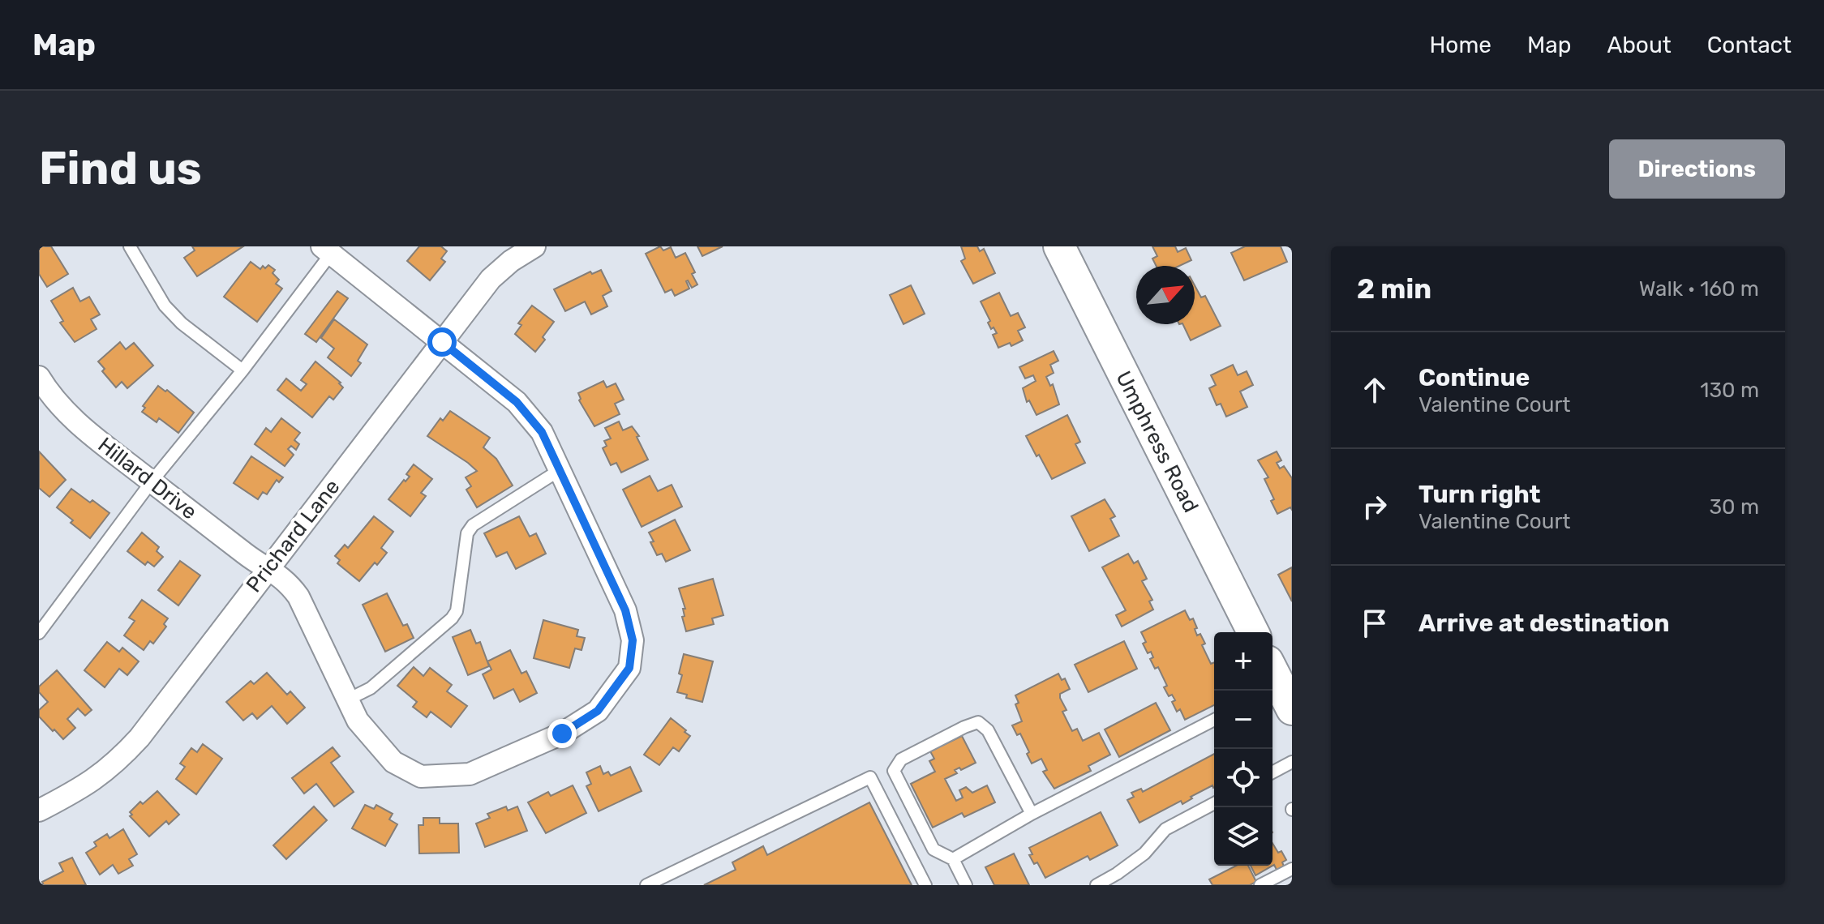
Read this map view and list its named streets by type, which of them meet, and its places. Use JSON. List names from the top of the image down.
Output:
{
  "streets": {
    "street": ["Umphress Road", "Hillard Drive", "Prichard Lane"]
  },
  "crossings": [
    ["Hillard Drive", "Prichard Lane"]
  ],
  "north": "top right",
  "page": {
    "header": "Map",
    "nav": [
      "Home",
      "Map",
      "About",
      "Contact"
    ],
    "buttons": "Directions",
    "title": "Find us",
    "heading": ["2 min", "Walk · 160 m"],
    "list": [
      ["Continue", "Valentine Court", "130 m"],
      ["Turn right", "Valentine Court", "30 m"],
      "Arrive at destination"
    ],
    "map_buttons": ["+", "−"]
  }
}
